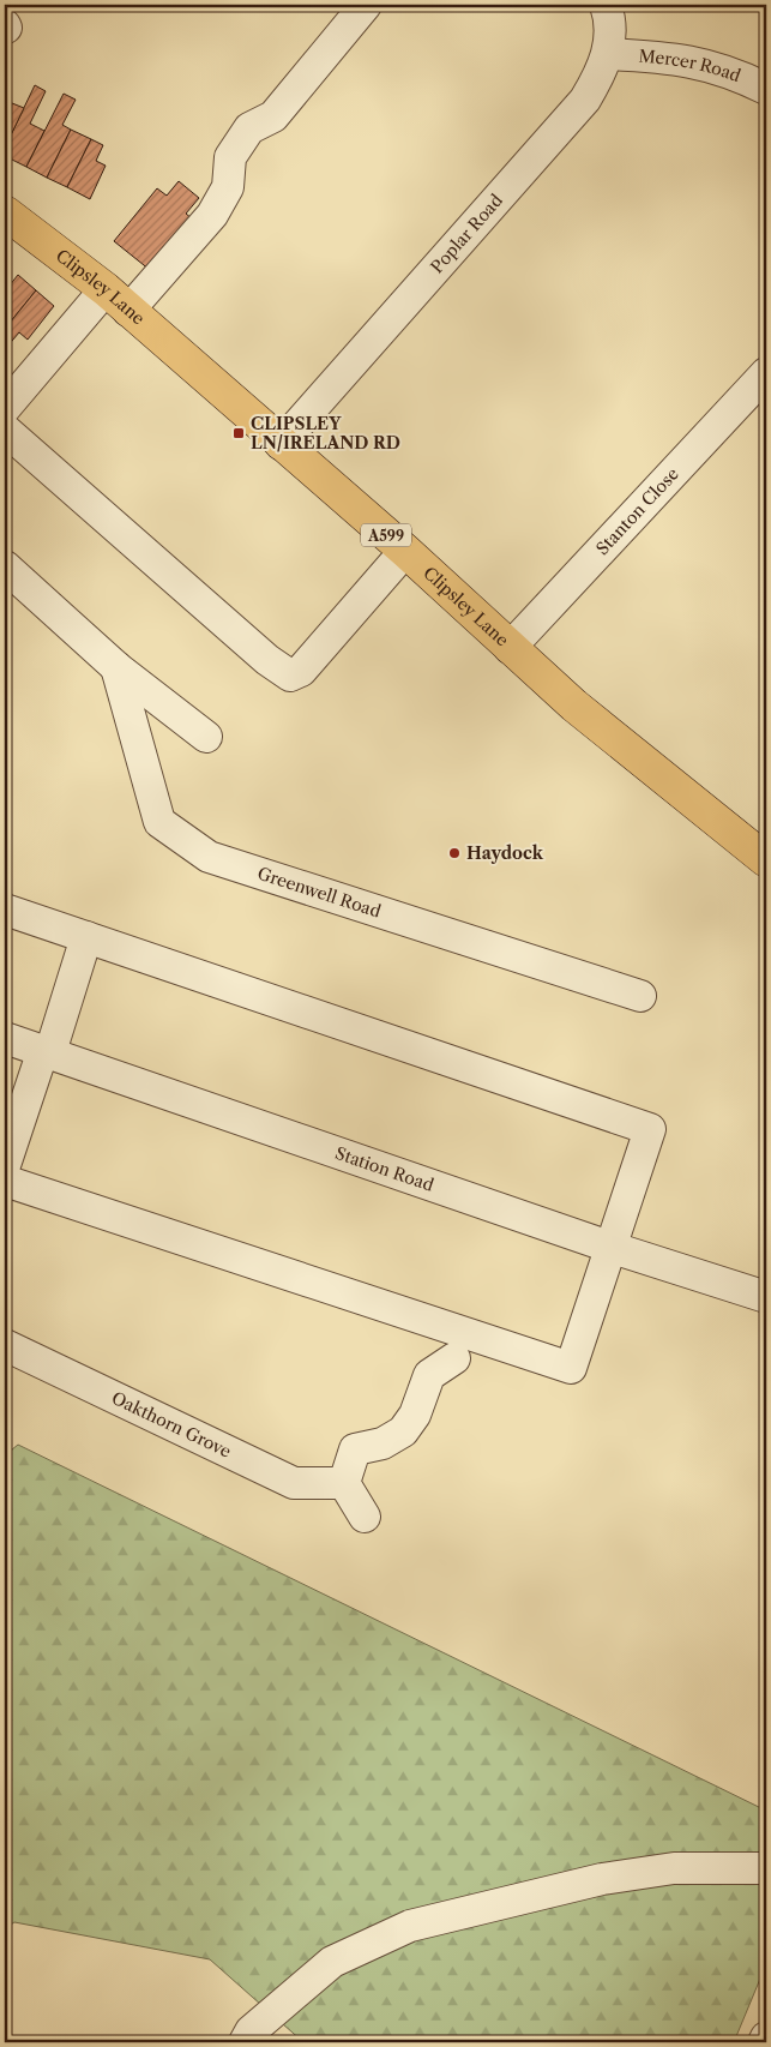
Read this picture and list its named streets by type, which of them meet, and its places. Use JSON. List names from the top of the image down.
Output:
{
  "streets": {
    "main road": ["Clipsley Lane", "A599"],
    "street": [
      "Mercer Road",
      "Poplar Road",
      "Stanton Close",
      "Greenwell Road",
      "Station Road",
      "Oakthorn Grove"
    ]
  },
  "crossings": [
    ["Mercer Road", "Poplar Road"],
    ["Poplar Road", "Clipsley Lane"],
    ["Clipsley Lane", "Stanton Close"]
  ],
  "places": {
    "transit": ["CLIPSLEY LN/IRELAND RD"],
    "other": ["Haydock"]
  }
}
